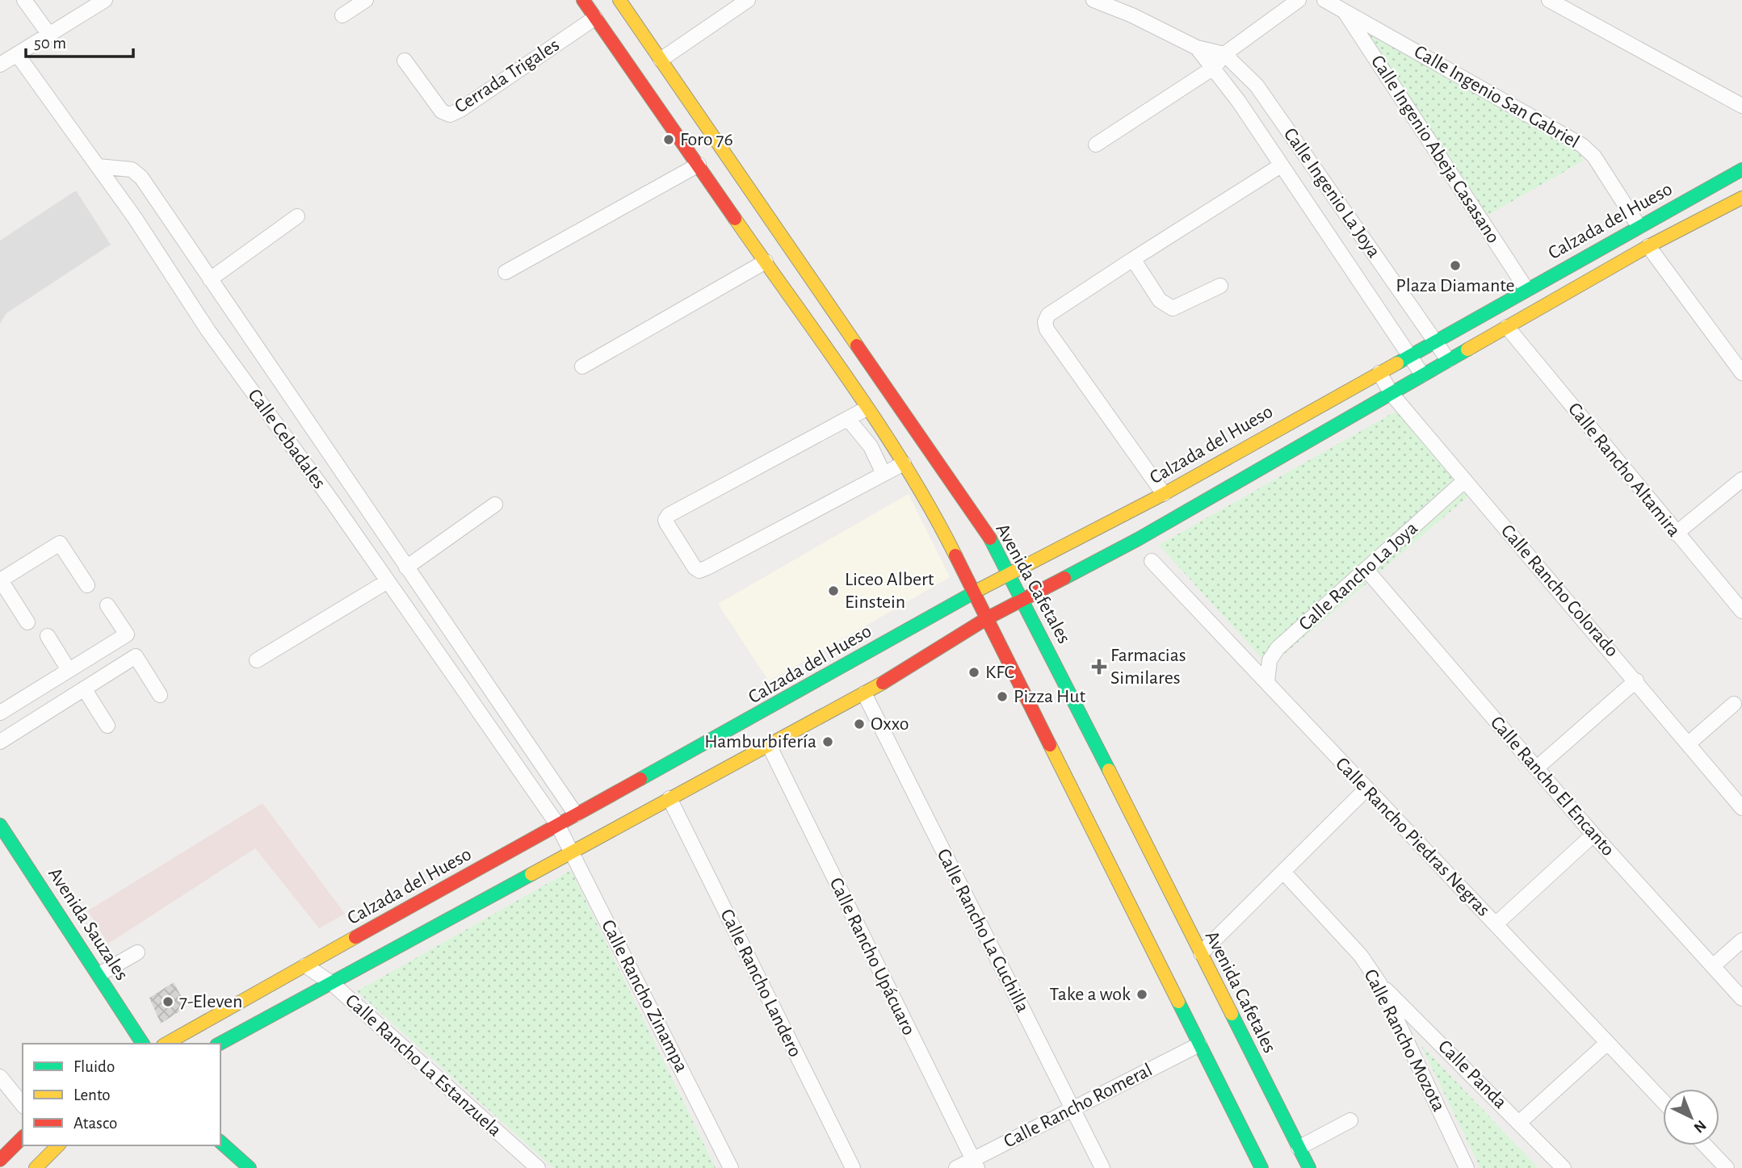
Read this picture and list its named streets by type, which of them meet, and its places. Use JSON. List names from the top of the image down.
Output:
{
  "streets": {
    "main road": ["Calzada del Hueso", "Avenida Cafetales", "Avenida Sauzales"],
    "street": [
      "Cerrada Trigales",
      "Calle Ingenio San Gabriel",
      "Calle Ingenio Abeja Casasano",
      "Calle Ingenio La Joya",
      "Calle Cebadales",
      "Calle Rancho Altamira",
      "Calle Rancho La Joya",
      "Calle Rancho Colorado",
      "Calle Rancho El Encanto",
      "Calle Rancho Piedras Negras",
      "Calle Rancho La Cuchilla",
      "Calle Rancho Upácuaro",
      "Calle Rancho Landero",
      "Calle Rancho Zinampa",
      "Calle Rancho Mozota",
      "Calle Rancho La Estanzuela",
      "Calle Panda",
      "Calle Rancho Romeral"
    ]
  },
  "crossings": [
    ["Calle Ingenio San Gabriel", "Calle Ingenio Abeja Casasano"],
    ["Calle Ingenio San Gabriel", "Calzada del Hueso"],
    ["Calle Ingenio Abeja Casasano", "Calzada del Hueso"],
    ["Calle Ingenio La Joya", "Calzada del Hueso"],
    ["Calzada del Hueso", "Calle Cebadales"],
    ["Calzada del Hueso", "Calle Rancho Altamira"],
    ["Calzada del Hueso", "Avenida Cafetales"],
    ["Calzada del Hueso", "Calle Rancho Colorado"],
    ["Calzada del Hueso", "Calle Rancho La Cuchilla"],
    ["Calzada del Hueso", "Calle Rancho Upácuaro"],
    ["Calzada del Hueso", "Calle Rancho Landero"],
    ["Calzada del Hueso", "Calle Rancho Zinampa"],
    ["Calzada del Hueso", "Calle Rancho La Estanzuela"],
    ["Calle Cebadales", "Calle Rancho Zinampa"],
    ["Calle Rancho La Joya", "Calle Rancho Colorado"],
    ["Calle Rancho La Joya", "Calle Rancho El Encanto"],
    ["Calle Rancho La Joya", "Calle Rancho Piedras Negras"],
    ["Calle Rancho La Cuchilla", "Calle Rancho Romeral"],
    ["Calle Rancho Upácuaro", "Calle Rancho Romeral"],
    ["Calle Rancho Mozota", "Calle Panda"]
  ],
  "places": {
    "other": [
      "Foro 76",
      "Plaza Diamante",
      "Liceo Albert Einstein",
      "KFC",
      "Pizza Hut",
      "Oxxo",
      "Hamburbifería",
      "Take a wok",
      "7-Eleven"
    ],
    "health": ["Farmacias Similares"]
  },
  "legend": ["Fluido", "Lento", "Atasco"],
  "scale_bar": "50 m",
  "north": "bottom right"
}
